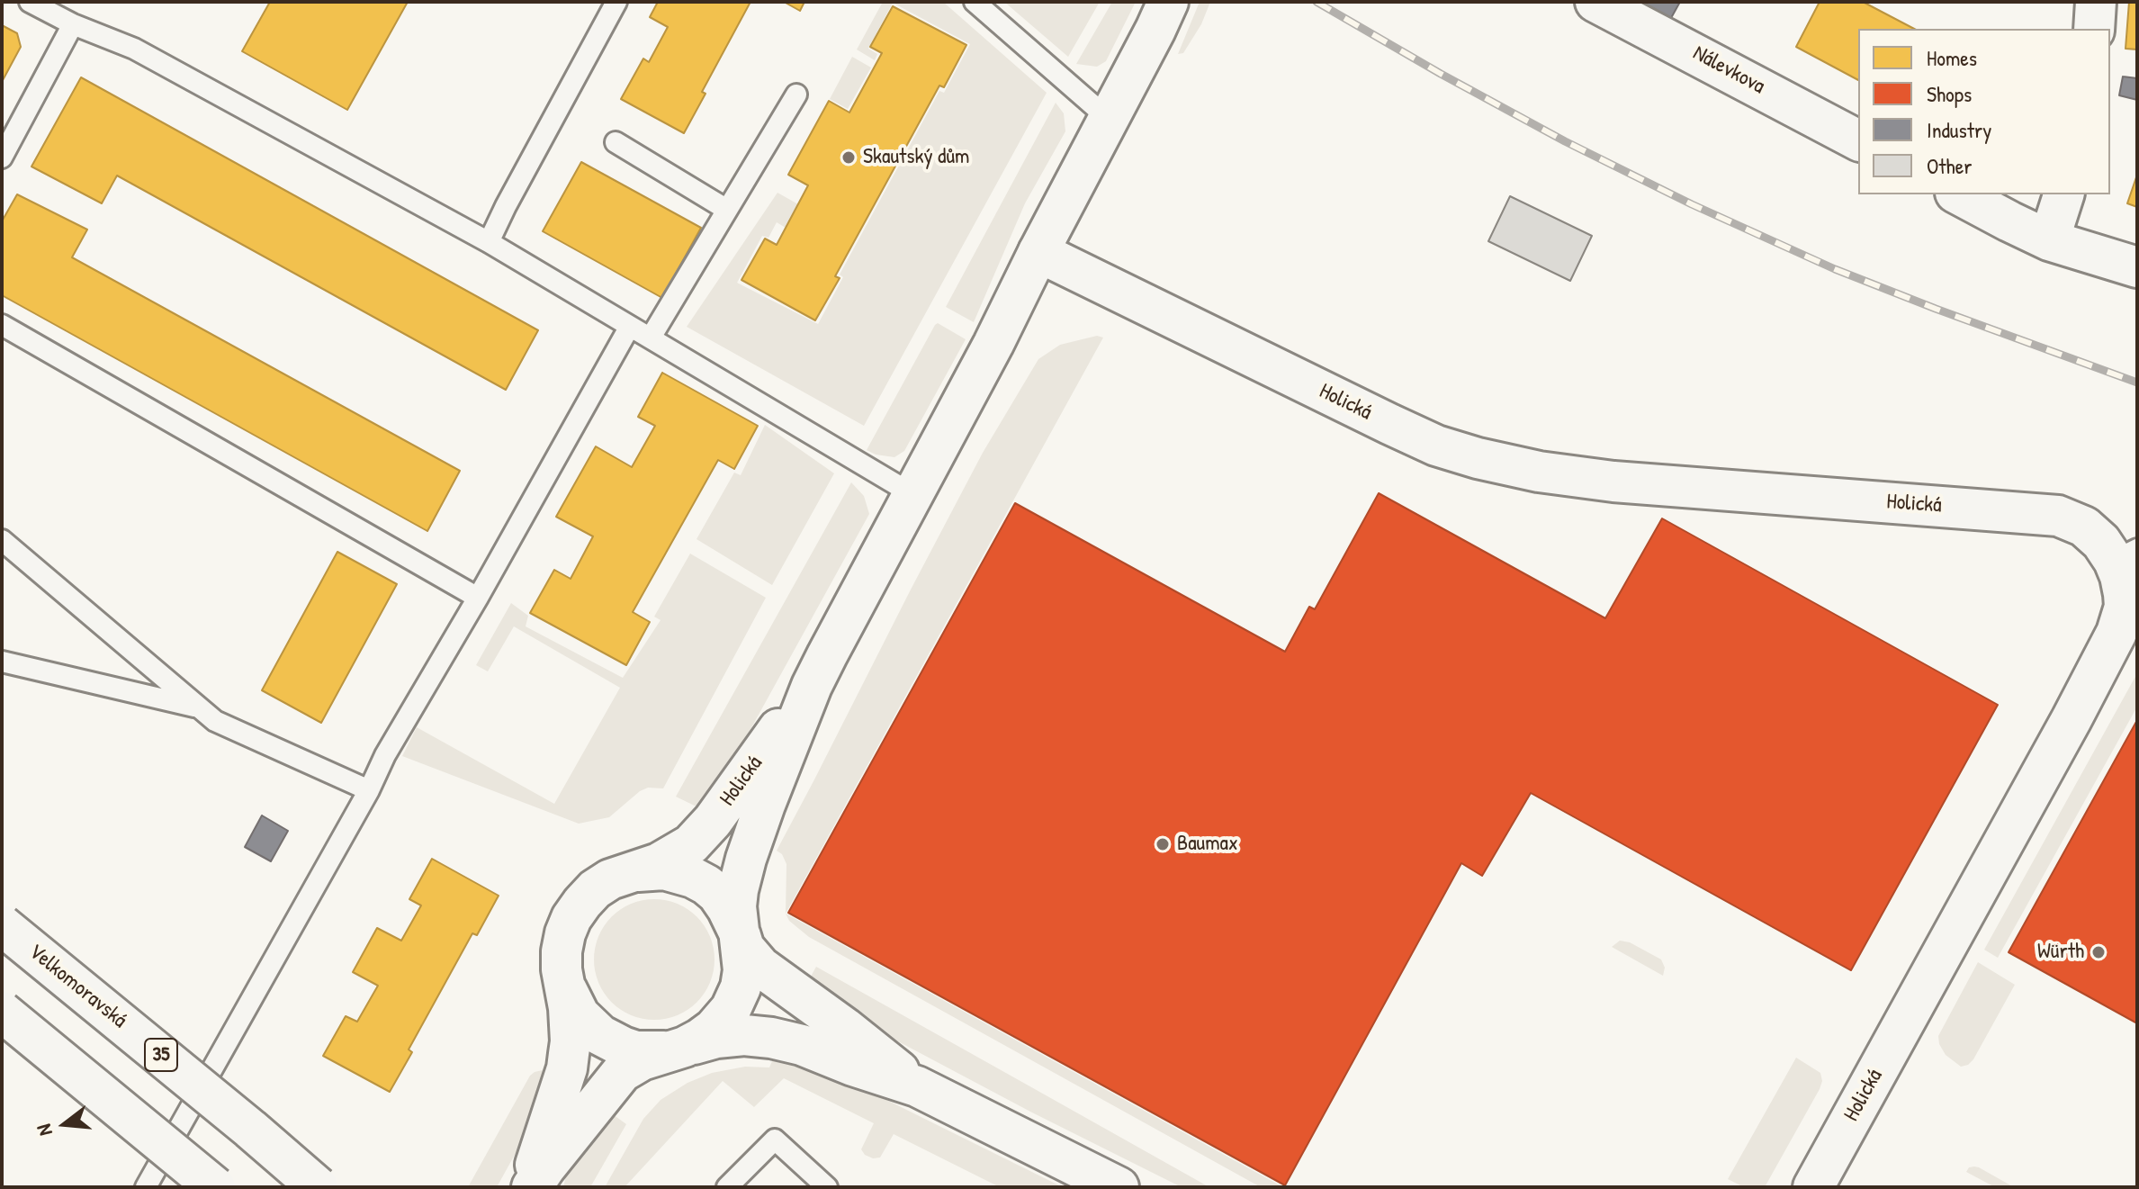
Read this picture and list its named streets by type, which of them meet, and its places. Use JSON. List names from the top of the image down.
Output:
{
  "streets": {
    "street": [
      "Nálevkova",
      "Holická",
      "Velkomoravská",
      "35"
    ]
  },
  "places": ["Skautský dům", "Baumax", "Würth"],
  "legend": [
    "Homes",
    "Shops",
    "Industry",
    "Other"
  ],
  "north": "left"
}
